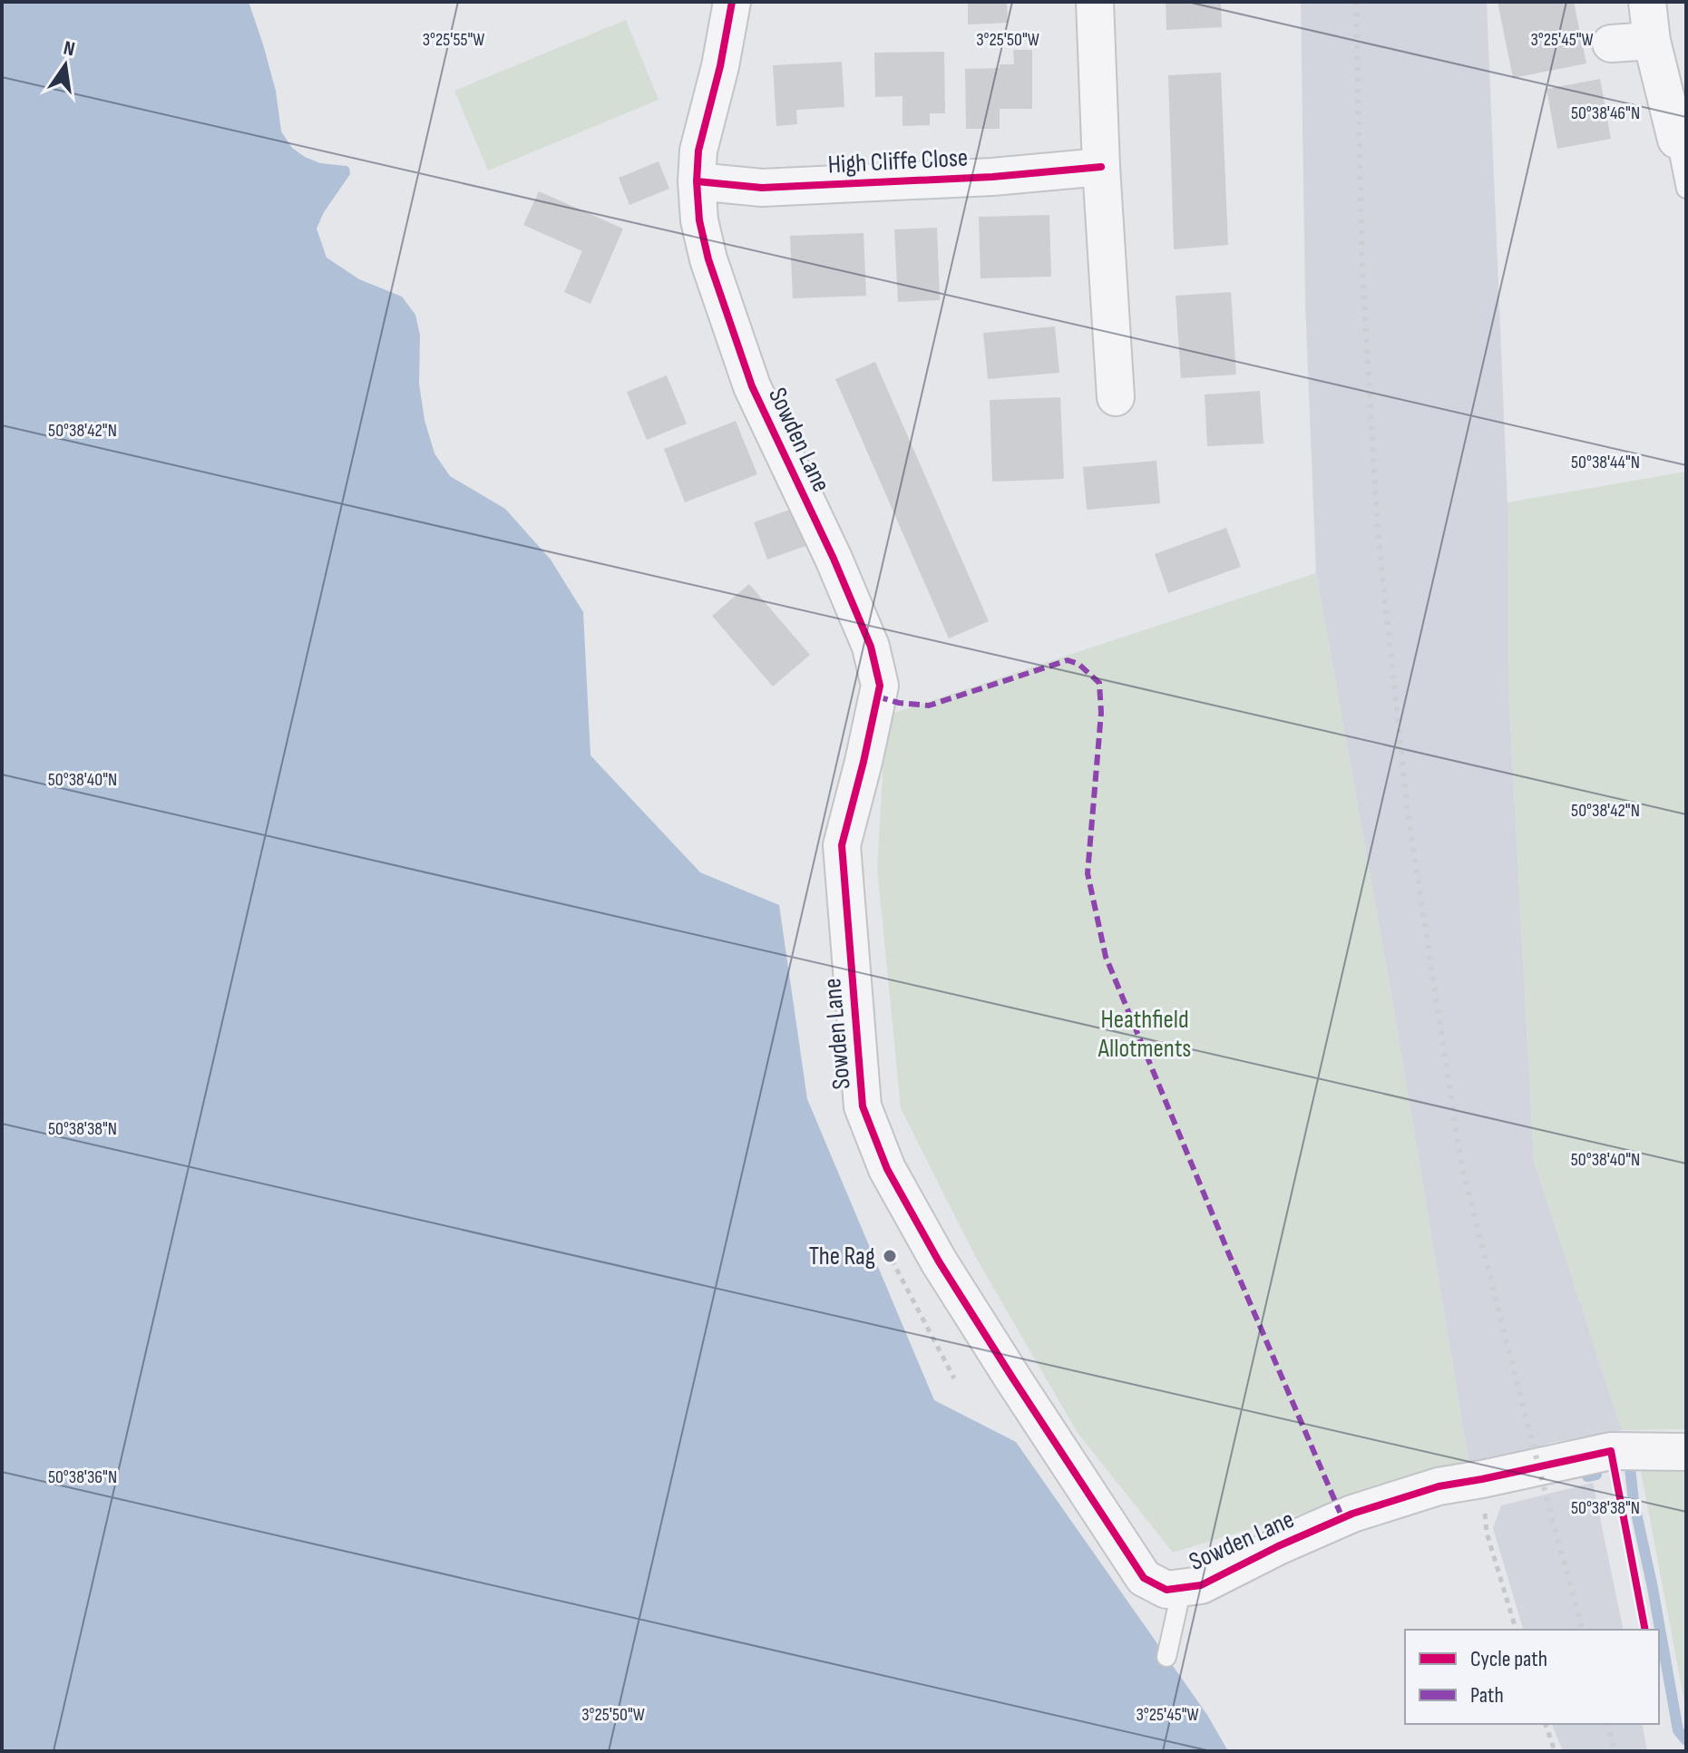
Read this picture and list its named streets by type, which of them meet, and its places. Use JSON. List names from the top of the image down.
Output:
{
  "streets": {
    "street": ["High Cliffe Close", "Sowden Lane"]
  },
  "crossings": [
    ["High Cliffe Close", "Sowden Lane"]
  ],
  "parks": ["Heathfield Allotments"],
  "places": ["The Rag"],
  "legend": ["Cycle path", "Path"],
  "north": "top",
  "coordinates": [
    "3°25'55\"W",
    "3°25'50\"W",
    "3°25'45\"W",
    "50°38'46\"N",
    "50°38'42\"N",
    "50°38'44\"N",
    "50°38'40\"N",
    "50°38'38\"N",
    "50°38'36\"N"
  ]
}
